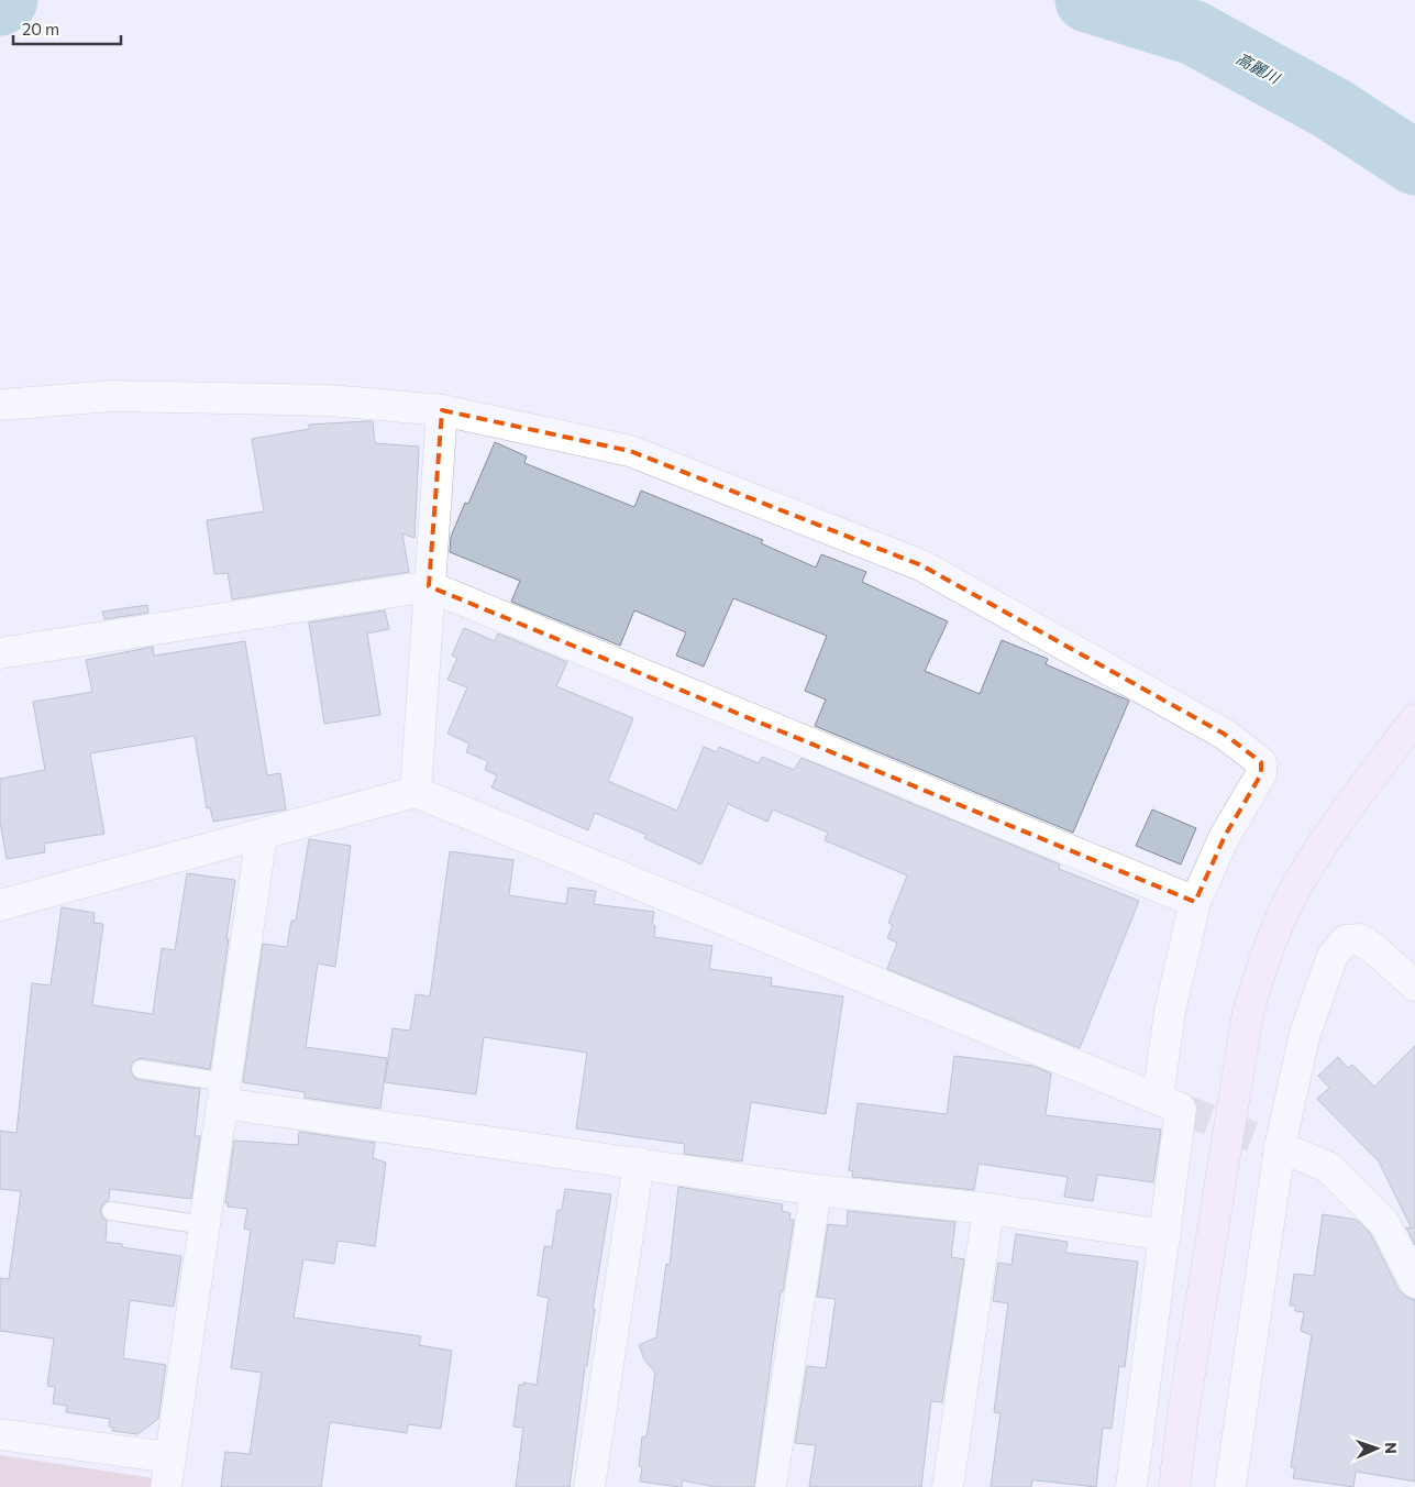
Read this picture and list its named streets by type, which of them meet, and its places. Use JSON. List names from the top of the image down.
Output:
{
  "water": ["高麗川"],
  "scale_bar": "20 m",
  "north": "right"
}
